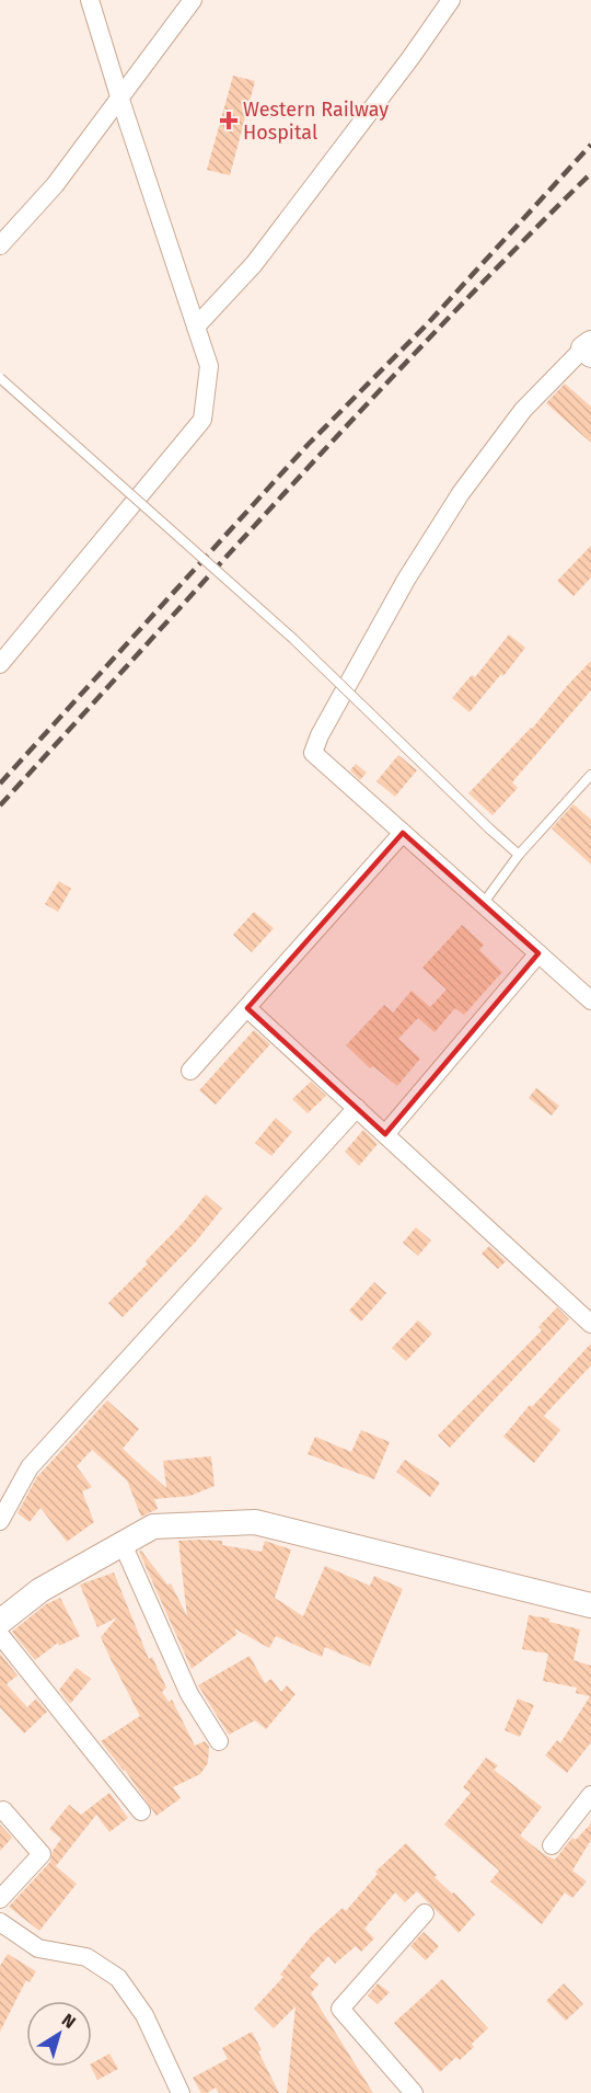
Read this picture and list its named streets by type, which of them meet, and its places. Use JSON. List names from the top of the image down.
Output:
{
  "places": {
    "health": ["Western Railway Hospital"]
  },
  "north": "top right"
}
